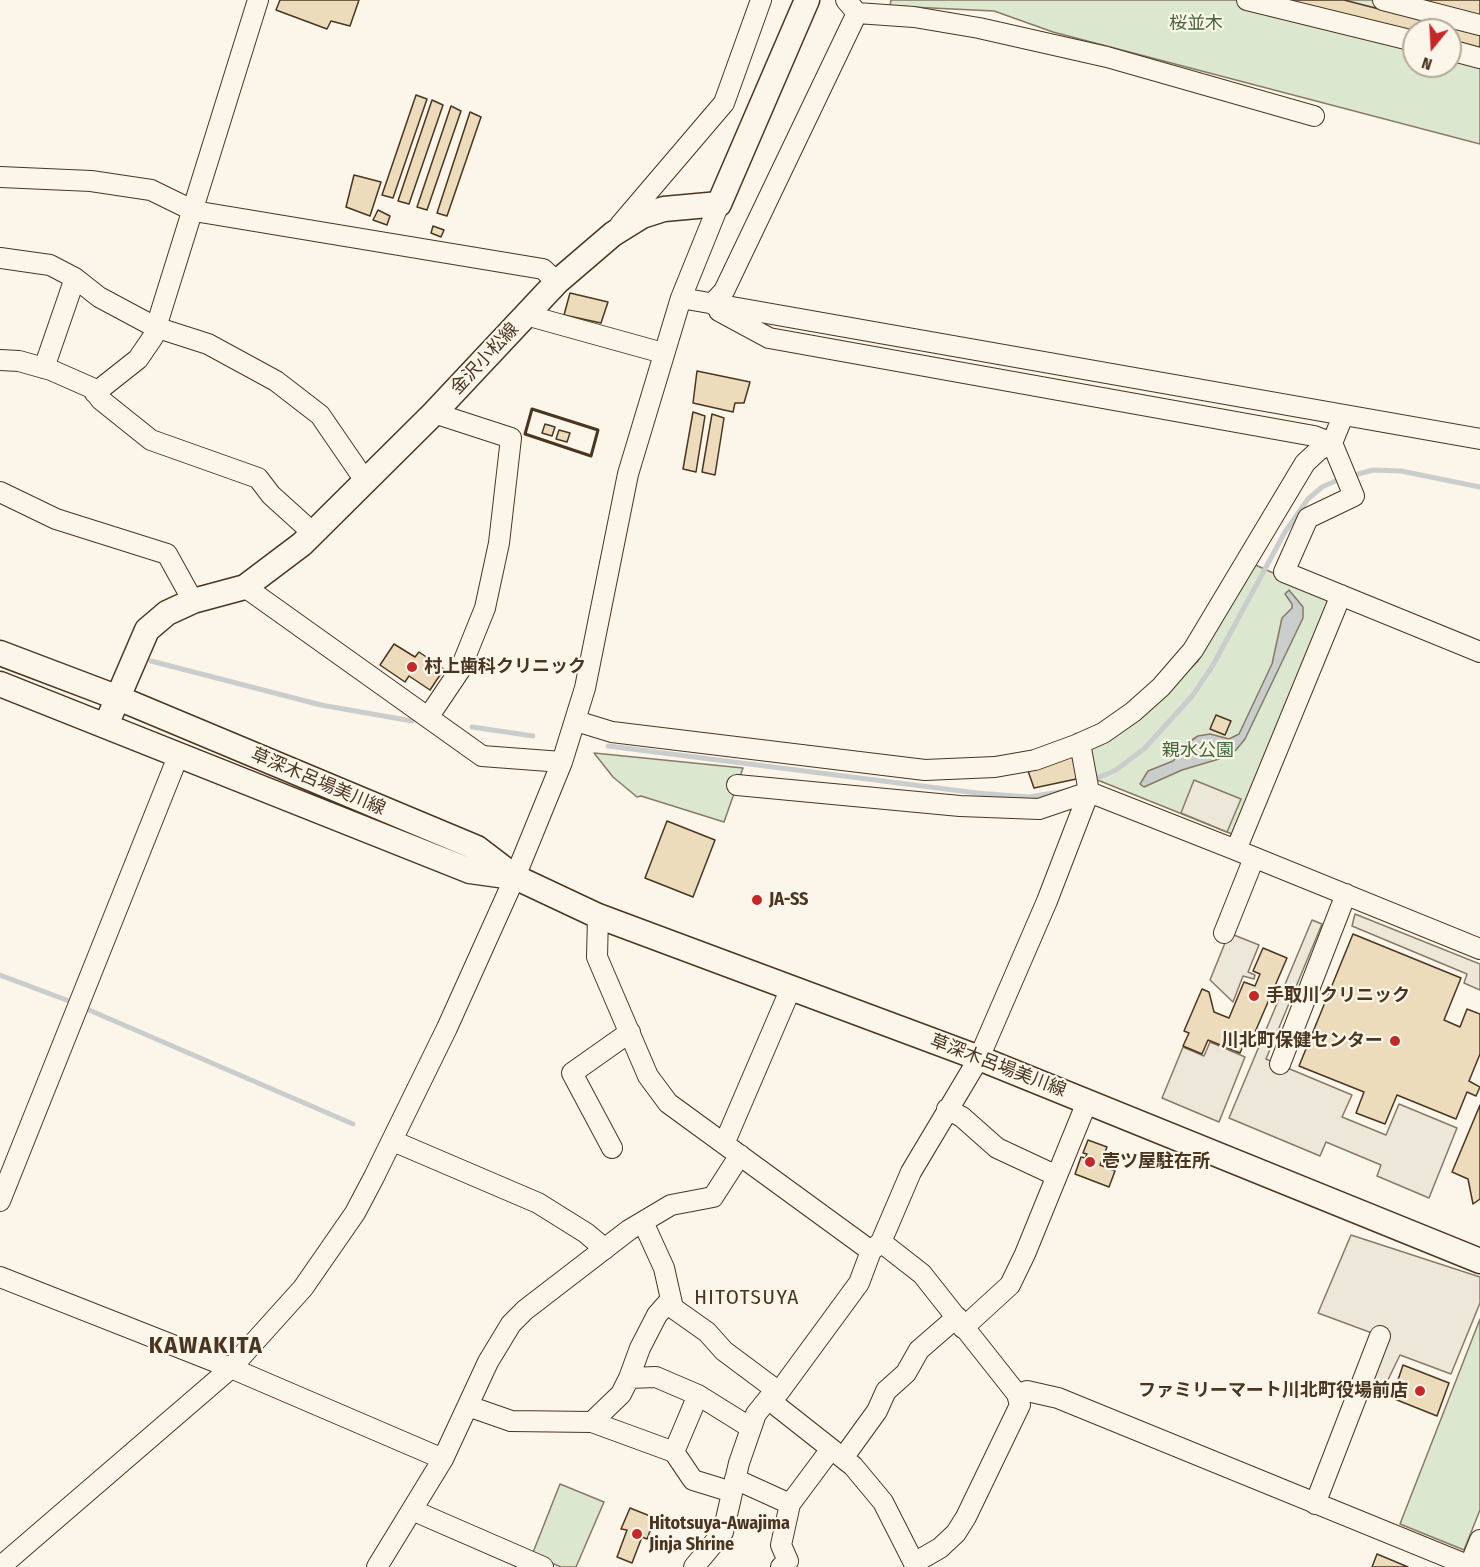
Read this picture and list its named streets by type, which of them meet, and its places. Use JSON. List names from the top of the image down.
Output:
{
  "streets": {
    "main road": ["金沢小松線", "草深木呂場美川線"]
  },
  "crossings": [
    ["金沢小松線", "草深木呂場美川線"]
  ],
  "districts": ["HITOTSUYA", "KAWAKITA"],
  "parks": ["桜並木", "親水公園"],
  "places": [
    "村上歯科クリニック",
    "JA-SS",
    "手取川クリニック",
    "川北町保健センター",
    "壱ツ屋駐在所",
    "ファミリーマート川北町役場前店",
    "Hitotsuya-Awajima Jinja Shrine"
  ],
  "north": "bottom"
}
